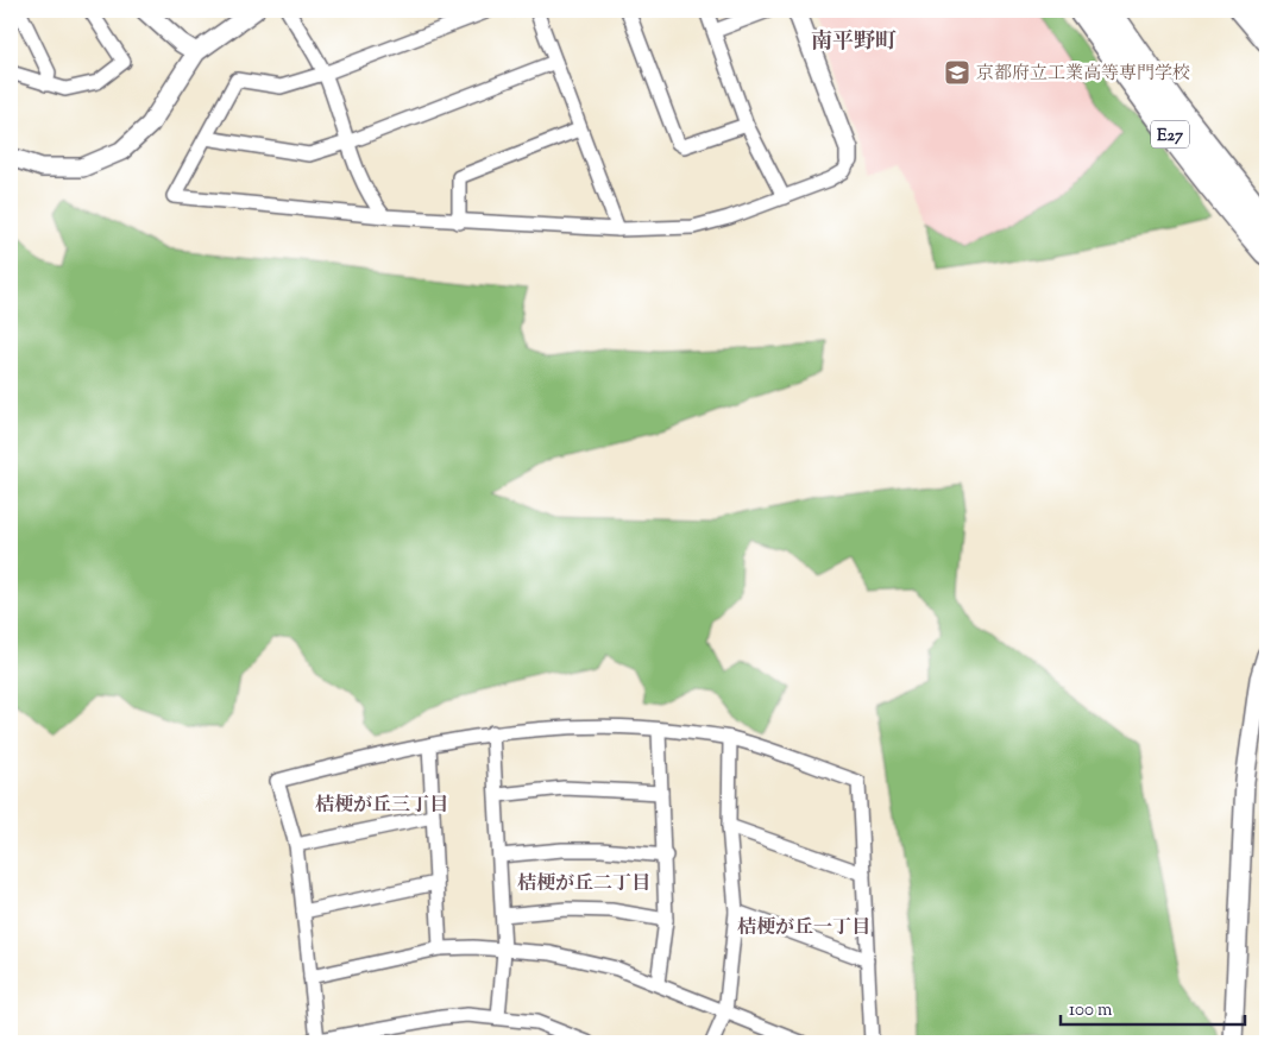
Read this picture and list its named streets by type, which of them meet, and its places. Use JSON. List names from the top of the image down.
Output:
{
  "streets": {
    "highway": ["E27"]
  },
  "districts": [
    "南平野町",
    "桔梗が丘三丁目",
    "桔梗が丘二丁目",
    "桔梗が丘一丁目"
  ],
  "places": {
    "school or university": ["京都府立工業高等専門学校"]
  },
  "scale_bar": "100 m"
}
